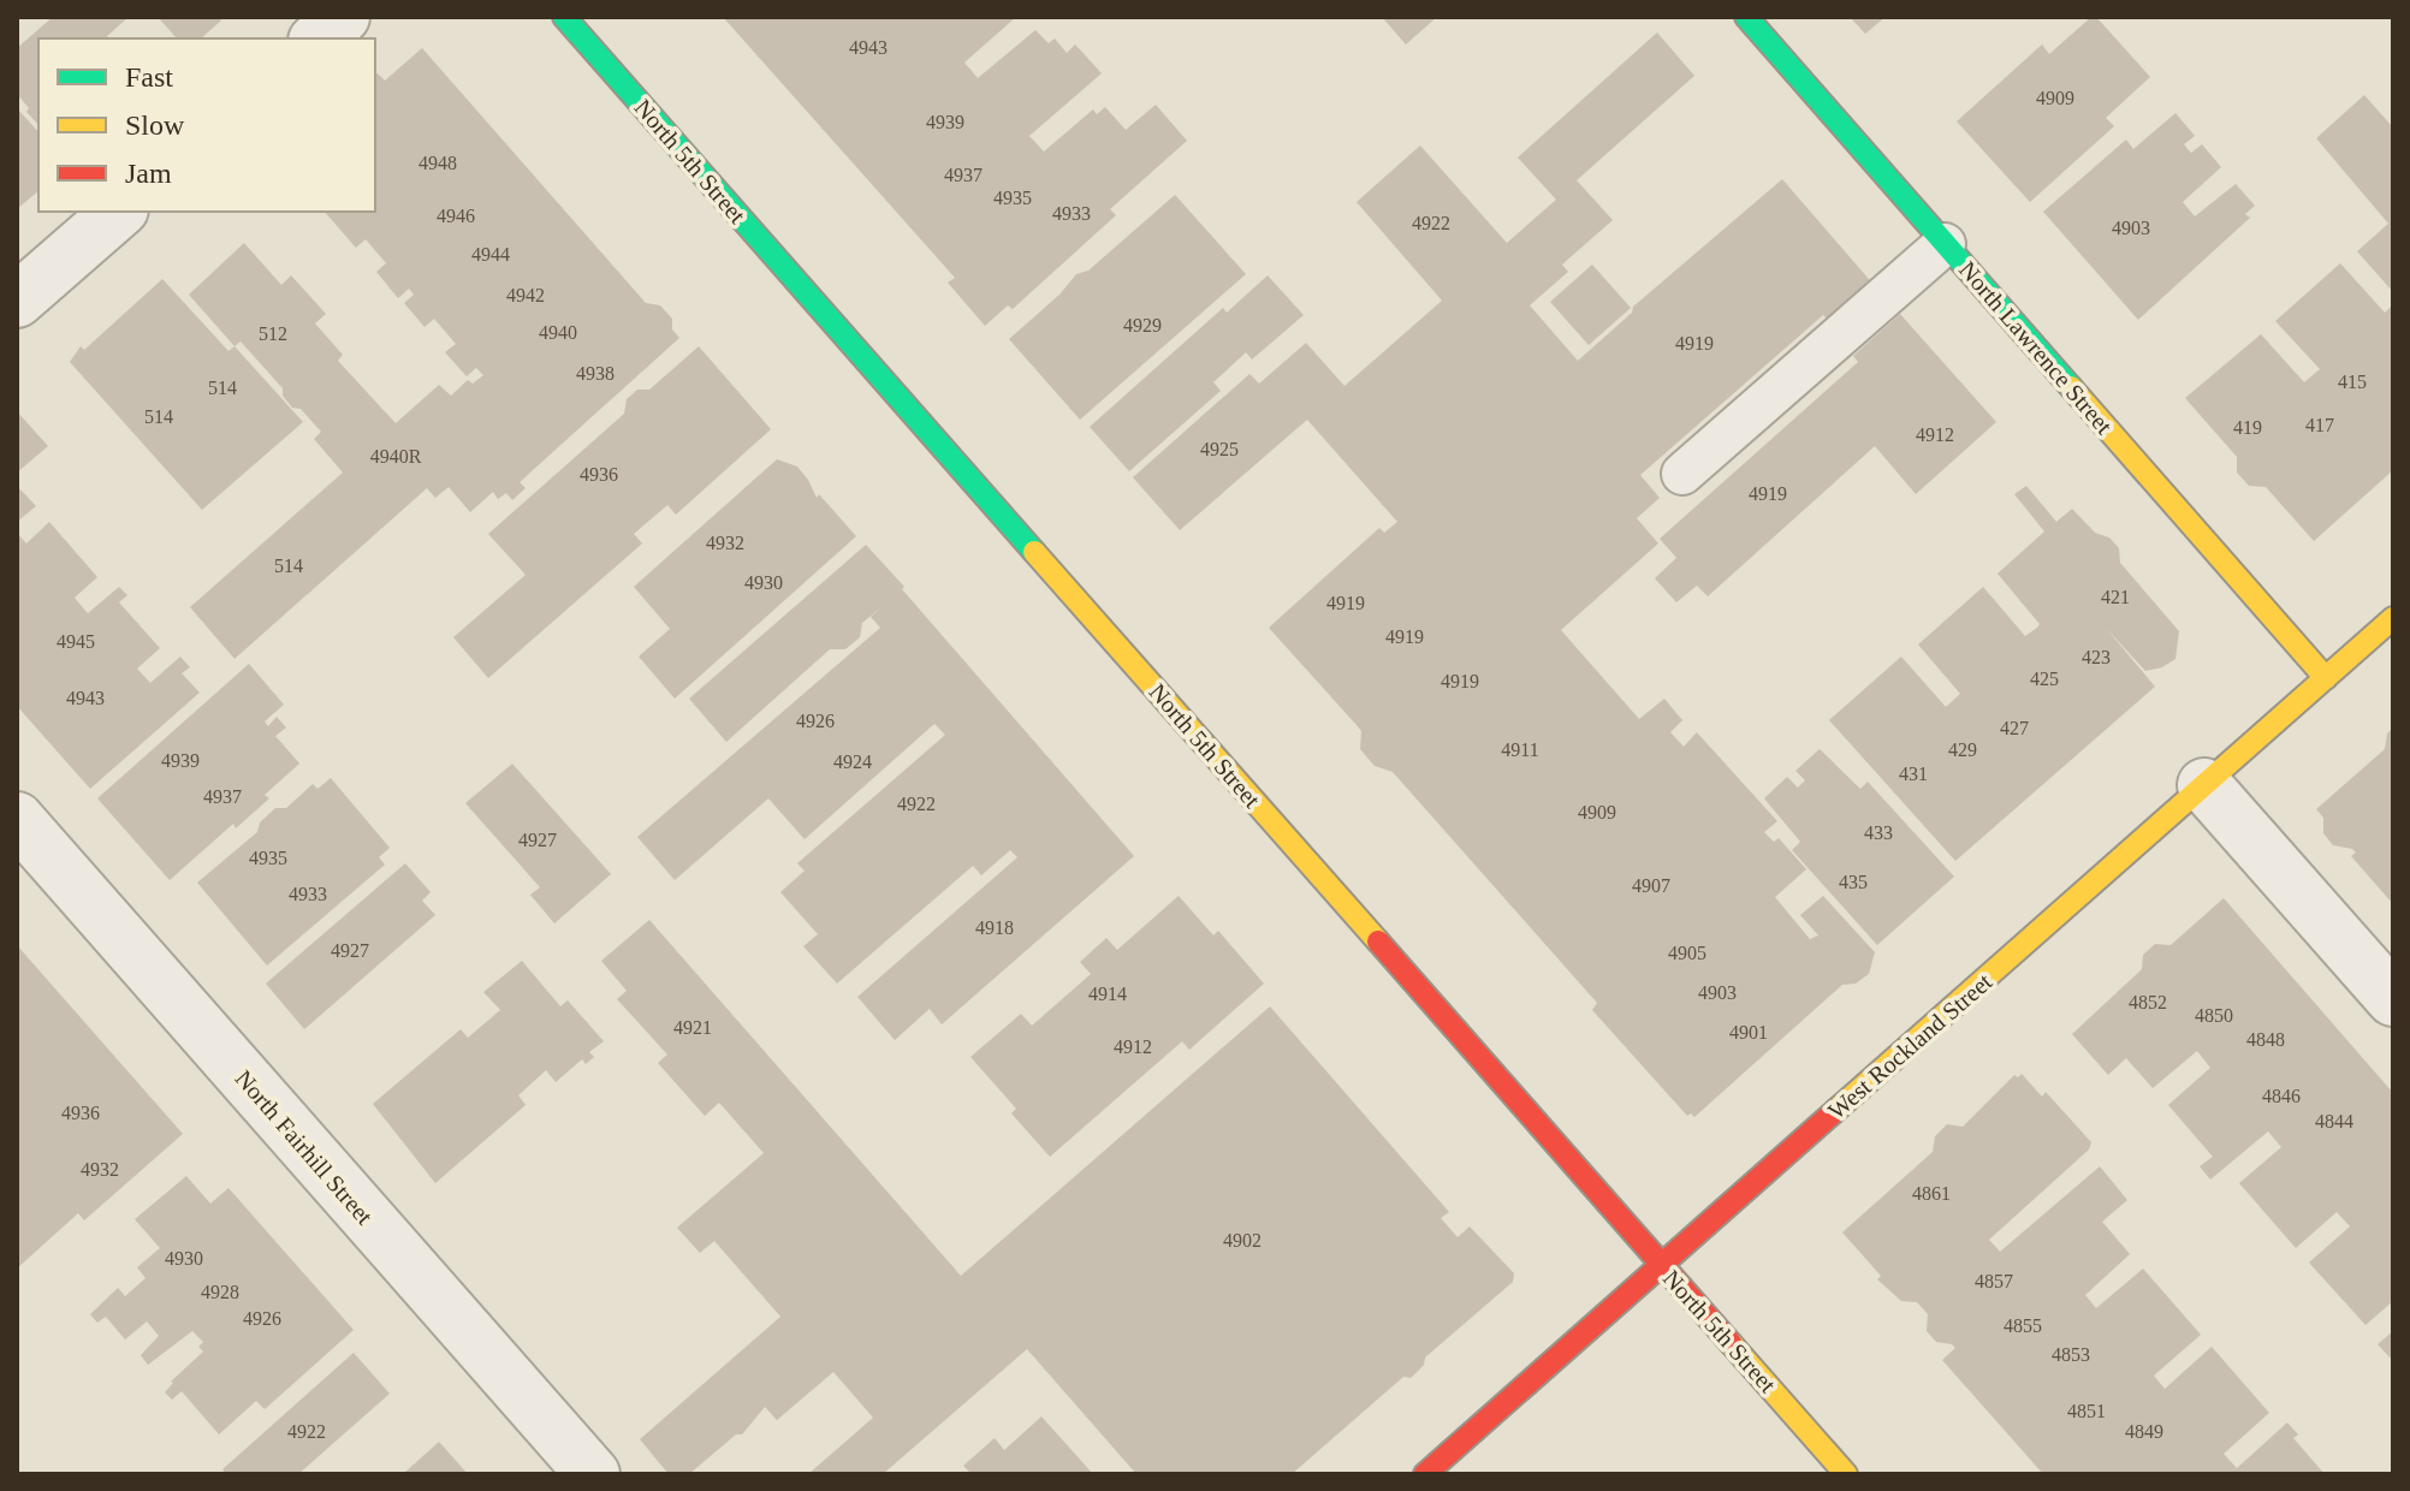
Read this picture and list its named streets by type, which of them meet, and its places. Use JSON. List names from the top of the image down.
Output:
{
  "streets": {
    "street": [
      "North 5th Street",
      "North Lawrence Street",
      "West Rockland Street",
      "North Fairhill Street"
    ]
  },
  "crossings": [
    ["North 5th Street", "West Rockland Street"],
    ["North Lawrence Street", "West Rockland Street"]
  ],
  "house_numbers": [
    "4943",
    "4909",
    "4939",
    "4948",
    "4937",
    "4935",
    "4933",
    "4946",
    "4922",
    "4903",
    "4944",
    "4942",
    "4929",
    "4940",
    "512",
    "4919",
    "4938",
    "415",
    "514",
    "514",
    "417",
    "419",
    "4912",
    "4925",
    "4940R",
    "4936",
    "4919",
    "4932",
    "514",
    "4930",
    "421",
    "4919",
    "4919",
    "4945",
    "423",
    "425",
    "4919",
    "4943",
    "4926",
    "427",
    "4911",
    "429",
    "4939",
    "4924",
    "431",
    "4937",
    "4922",
    "4909",
    "433",
    "4927",
    "4935",
    "435",
    "4907",
    "4933",
    "4918",
    "4927",
    "4905",
    "4903",
    "4914",
    "4852",
    "4850",
    "4921",
    "4901",
    "4848",
    "4912",
    "4846",
    "4936",
    "4844",
    "4932",
    "4861",
    "4902",
    "4930",
    "4857",
    "4928",
    "4926",
    "4855",
    "4853",
    "4851",
    "4922",
    "4849"
  ],
  "legend": ["Fast", "Slow", "Jam"]
}
